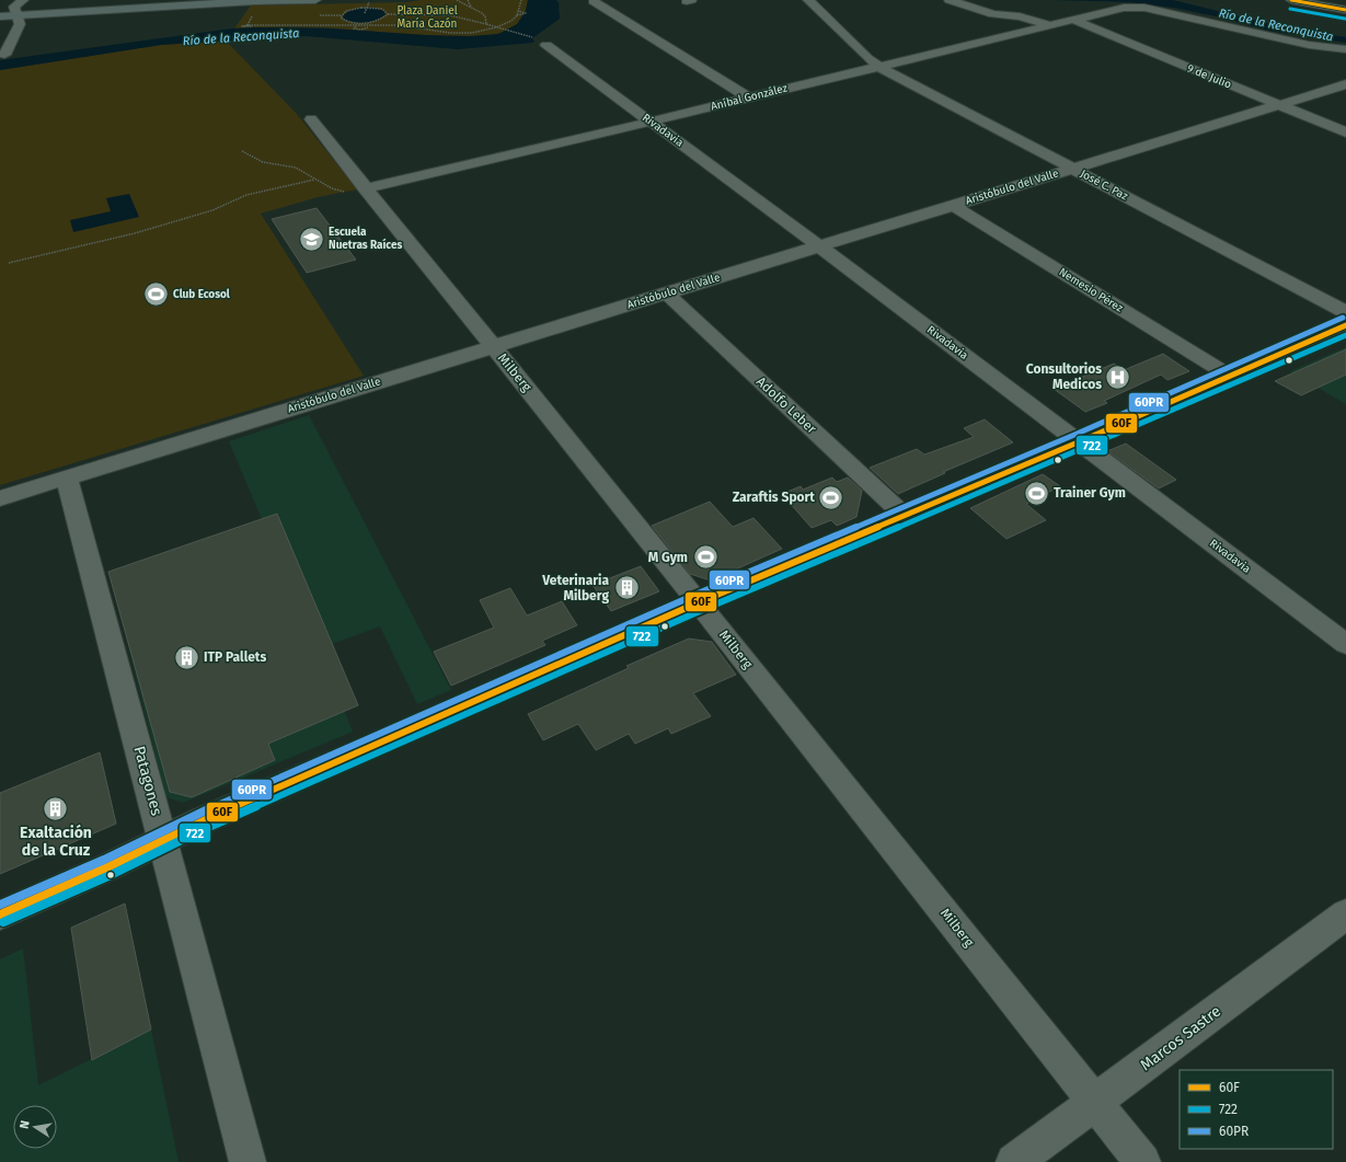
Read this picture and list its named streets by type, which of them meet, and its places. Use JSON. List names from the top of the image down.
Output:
{
  "streets": {
    "street": [
      "9 de Julio",
      "Aníbal González",
      "Rivadavia",
      "José C. Paz",
      "Aristóbulo del Valle",
      "Nemesio Pérez",
      "Milberg",
      "Adolfo Leber",
      "Patagones",
      "Marcos Sastre"
    ]
  },
  "crossings": [
    ["9 de Julio", "Aníbal González"],
    ["9 de Julio", "Aristóbulo del Valle"],
    ["Aníbal González", "Rivadavia"],
    ["Aníbal González", "José C. Paz"],
    ["Aníbal González", "Milberg"],
    ["Rivadavia", "Aristóbulo del Valle"],
    ["José C. Paz", "Aristóbulo del Valle"],
    ["Aristóbulo del Valle", "Nemesio Pérez"],
    ["Aristóbulo del Valle", "Milberg"],
    ["Aristóbulo del Valle", "Adolfo Leber"],
    ["Aristóbulo del Valle", "Patagones"],
    ["Milberg", "Marcos Sastre"]
  ],
  "water": ["Río de la Reconquista"],
  "parks": ["Plaza Daniel María Cazón"],
  "places": {
    "school or university": ["Escuela Nuetras Raíces"],
    "sports": [
      "Club Ecosol",
      "Trainer Gym",
      "Zaraftis Sport",
      "M Gym"
    ],
    "hospital": ["Consultorios Medicos"],
    "building": ["Veterinaria Milberg", "ITP Pallets", "Exaltación de la Cruz"]
  },
  "lines": ["transit line 60F", "transit line 722", "transit line 60PR"],
  "legend": ["60F", "722", "60PR"],
  "north": "left"
}
